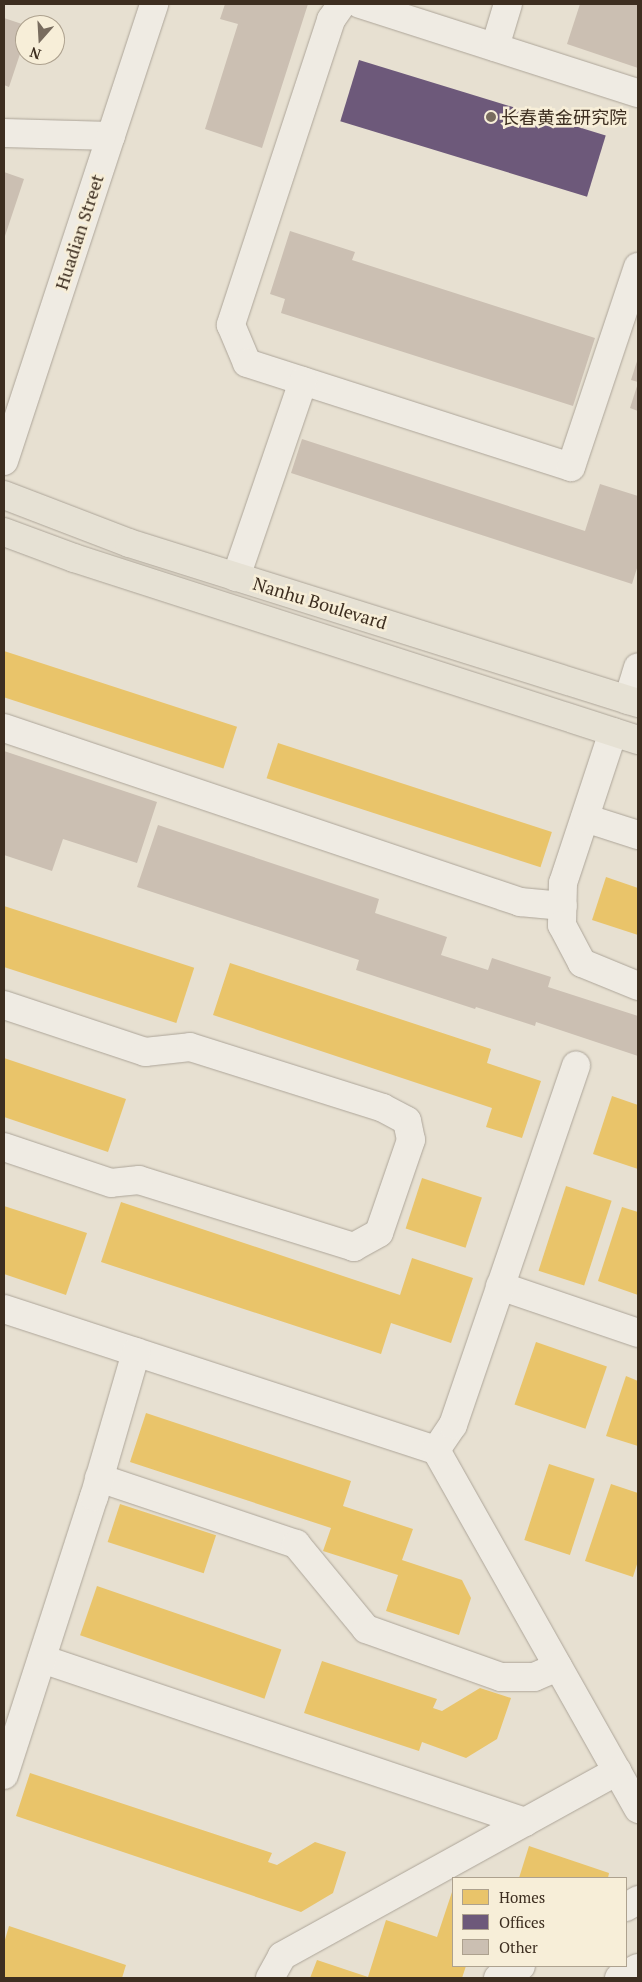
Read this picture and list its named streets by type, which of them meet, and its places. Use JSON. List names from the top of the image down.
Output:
{
  "streets": {
    "main road": ["Nanhu Boulevard"],
    "street": ["Huadian Street"]
  },
  "places": ["长春黄金研究院"],
  "legend": ["Homes", "Offices", "Other"],
  "north": "bottom"
}
